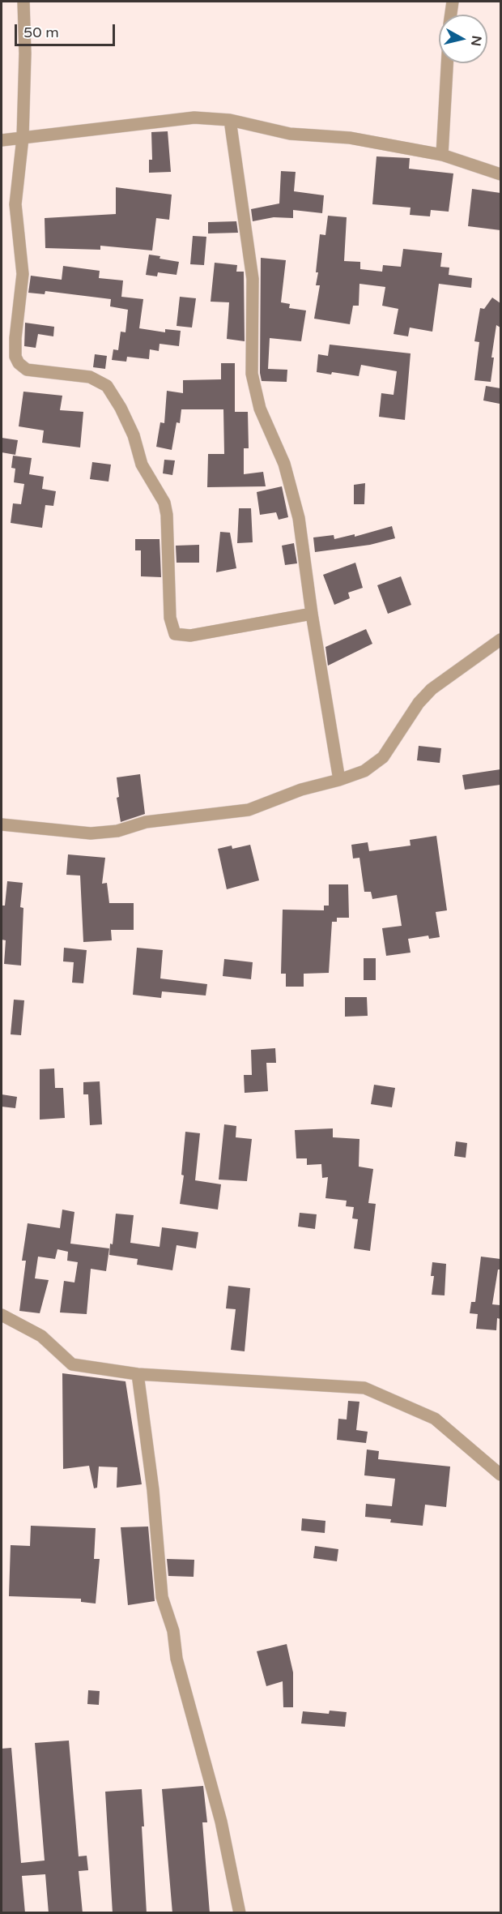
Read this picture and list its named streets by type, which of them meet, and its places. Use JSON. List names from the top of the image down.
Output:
{
  "scale_bar": "50 m",
  "north": "right"
}
